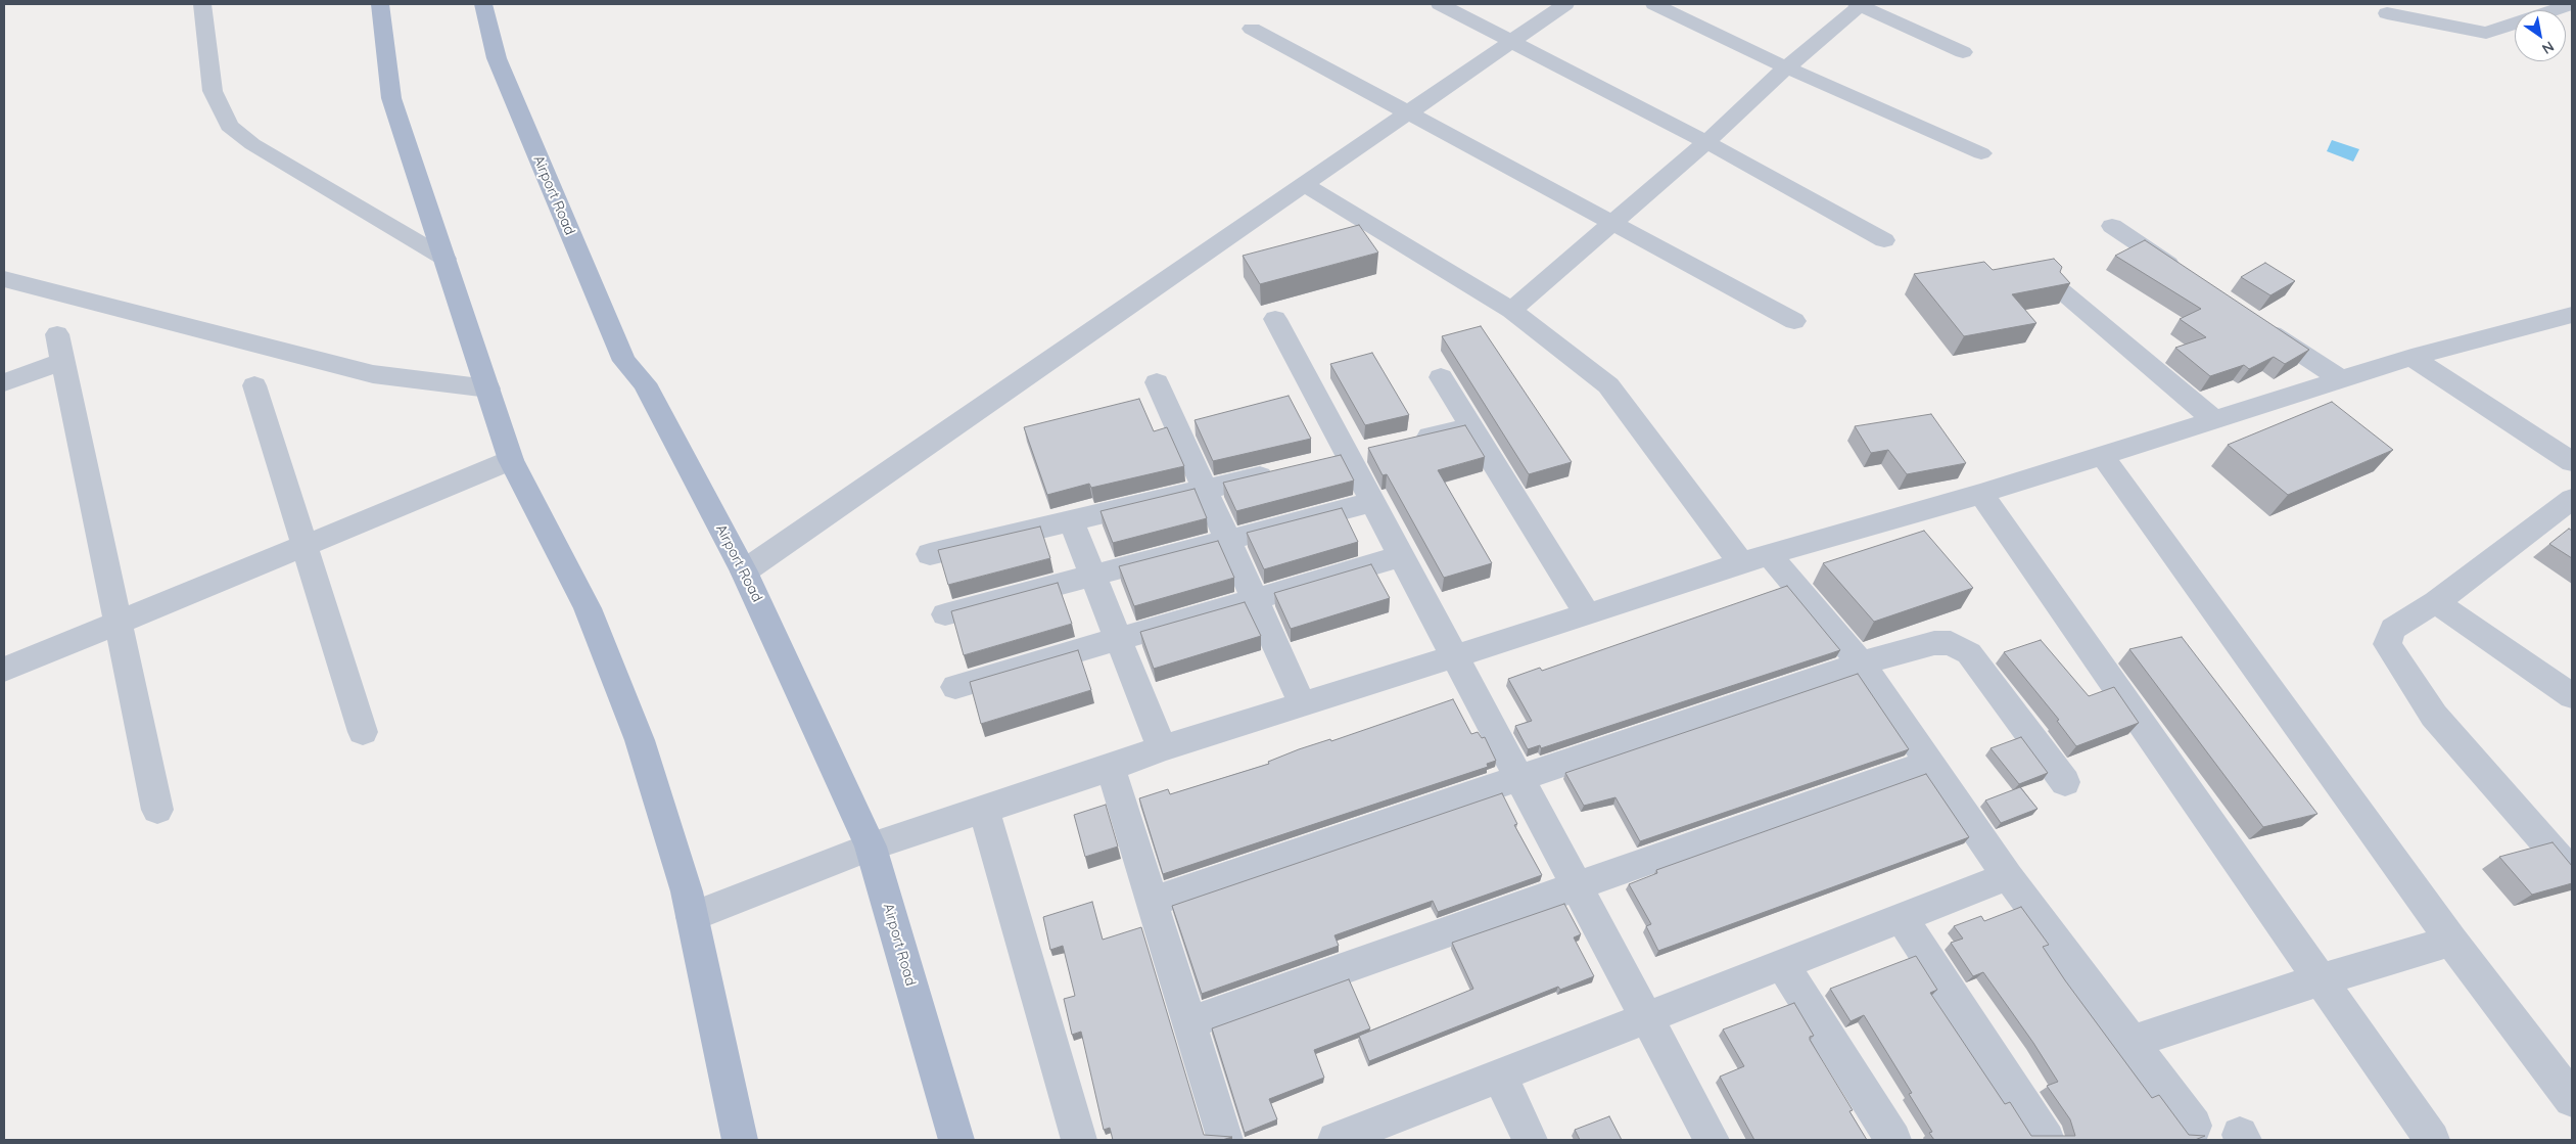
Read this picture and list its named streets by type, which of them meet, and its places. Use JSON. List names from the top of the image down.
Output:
{
  "streets": {
    "main road": ["Airport Road"]
  },
  "north": "bottom right"
}
